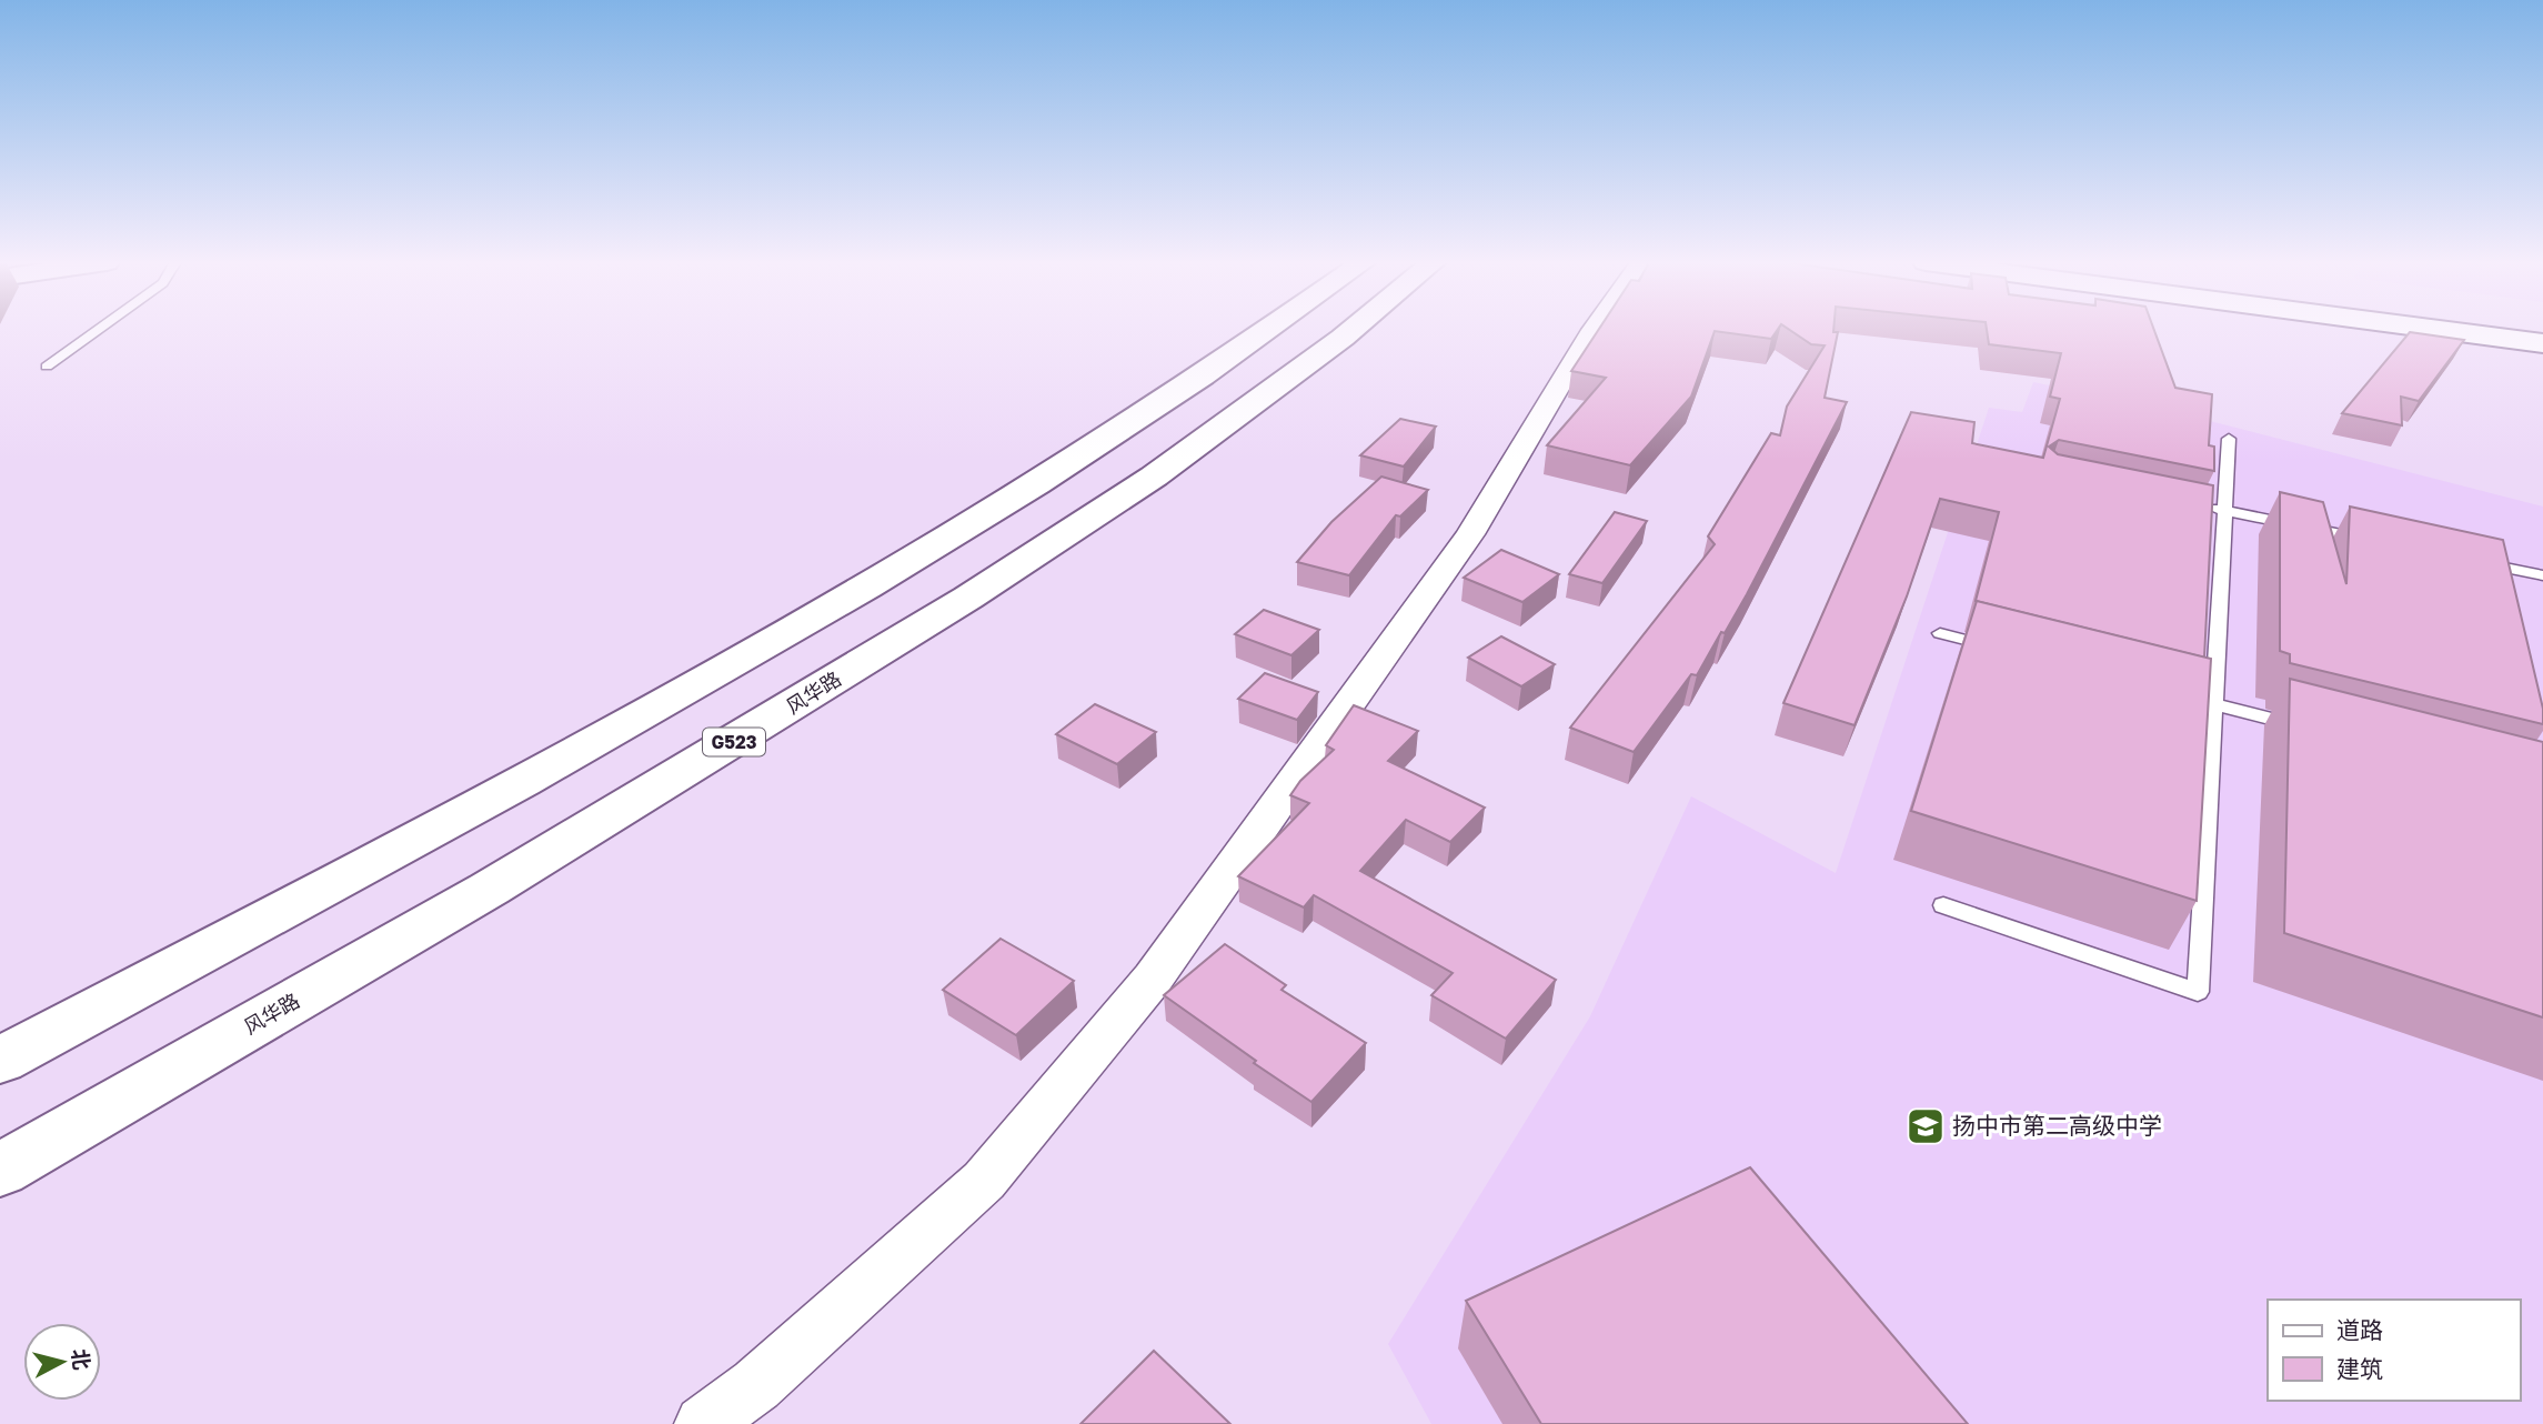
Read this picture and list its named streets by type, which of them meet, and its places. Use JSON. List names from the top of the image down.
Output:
{
  "streets": {
    "main road": ["风华路", "G523"]
  },
  "places": {
    "school or university": ["扬中市第二高级中学"]
  },
  "legend": ["道路", "建筑"],
  "north": "right"
}
